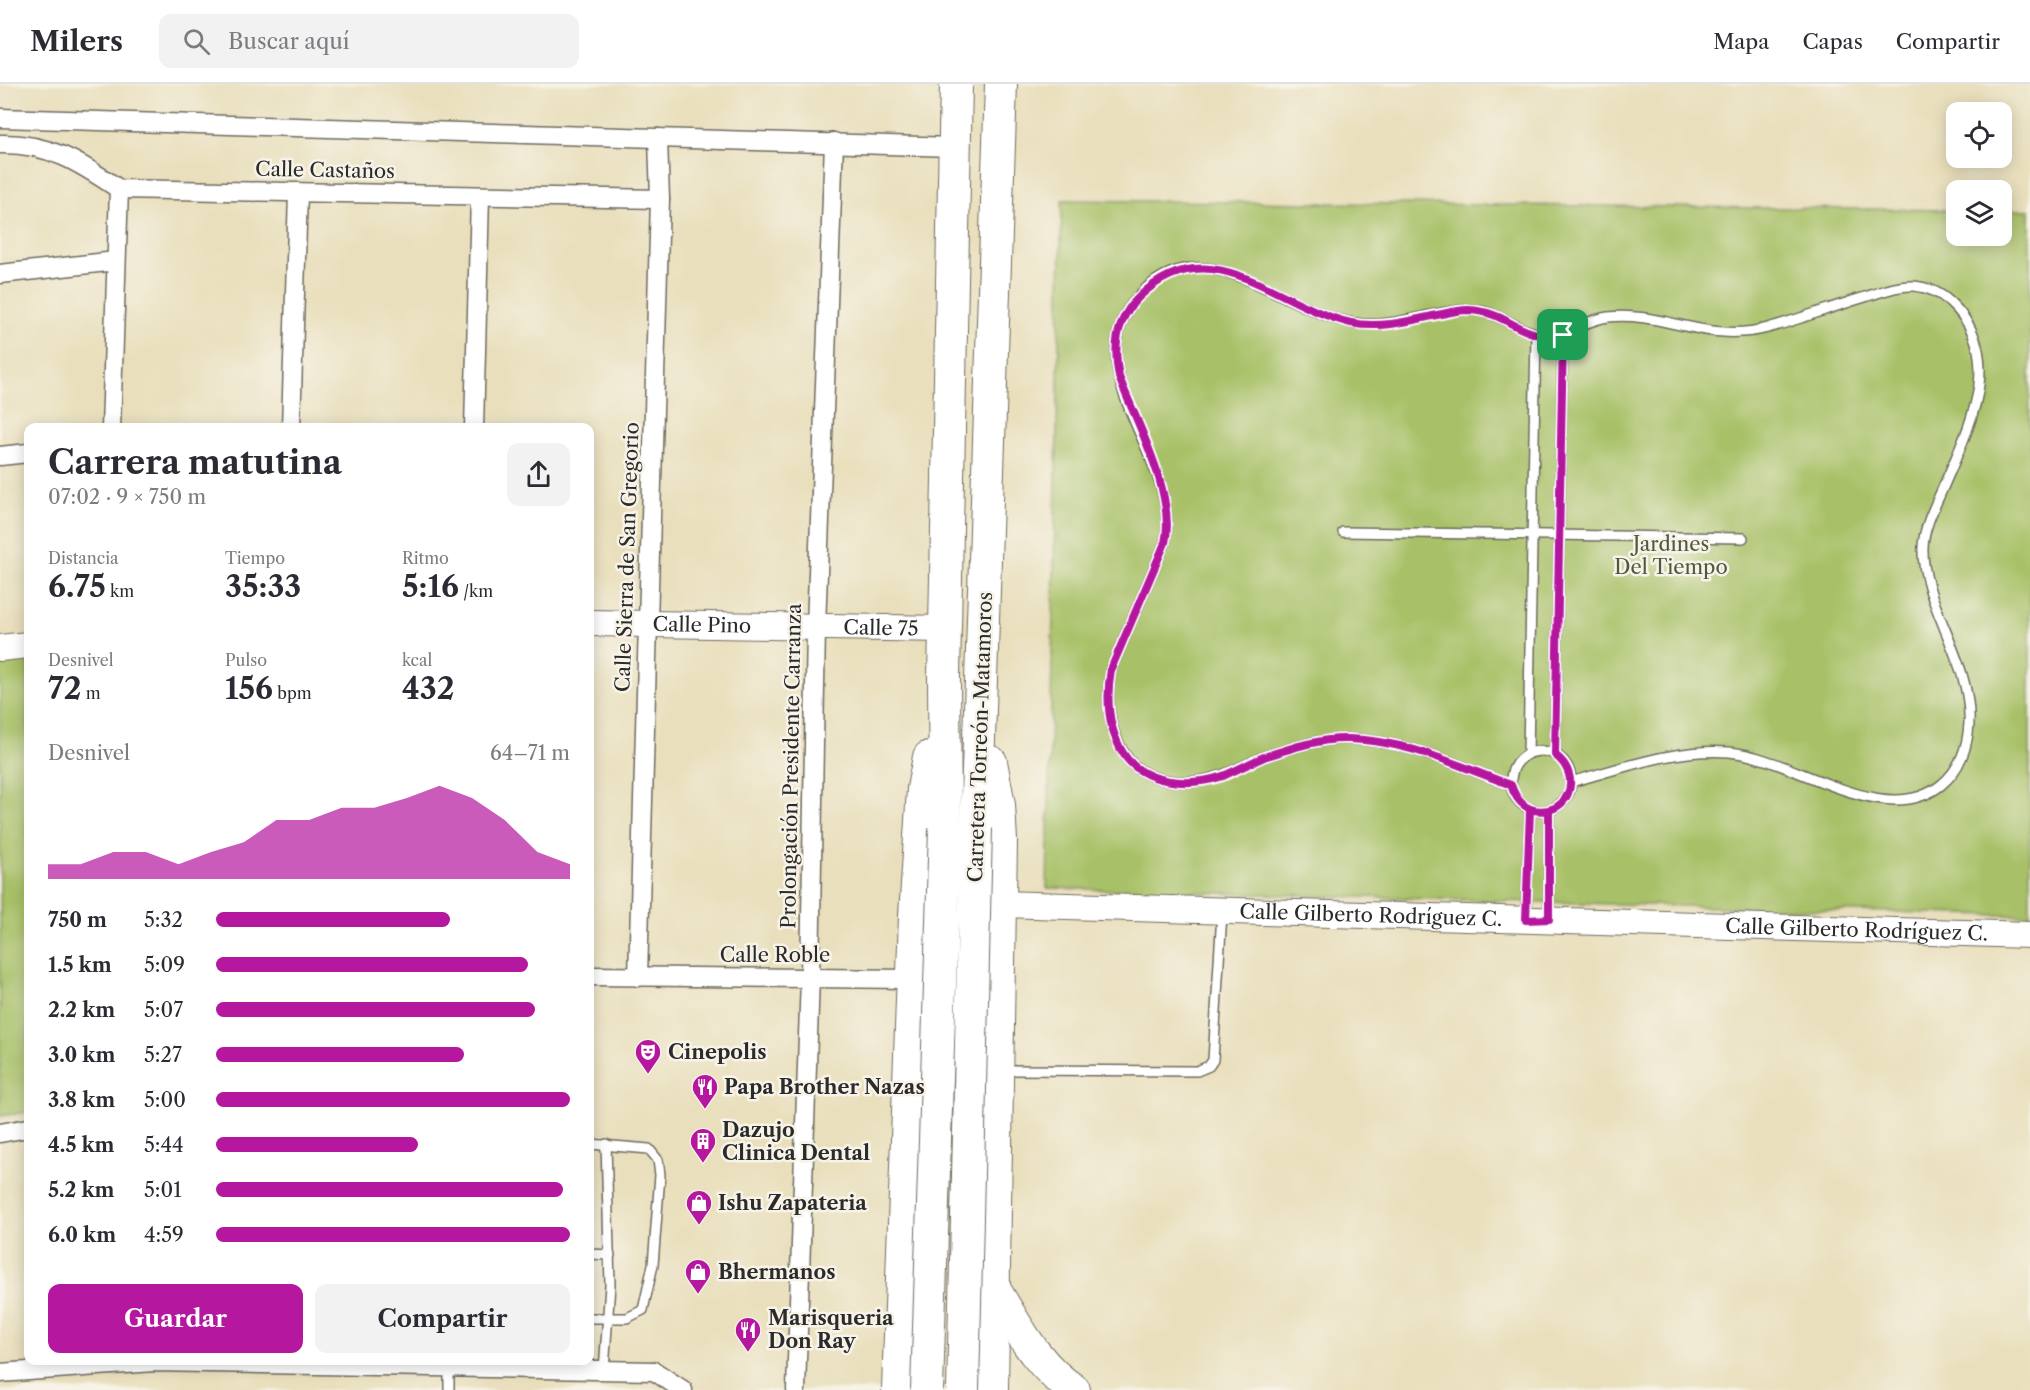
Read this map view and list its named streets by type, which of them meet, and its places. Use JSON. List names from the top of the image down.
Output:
{
  "streets": {
    "highway": ["Carretera Torreón-Matamoros"],
    "street": [
      "Calle Castaños",
      "Calle Sierra de San Gregorio",
      "Calle Pino",
      "Calle 75",
      "Prolongación Presidente Carranza",
      "Calle Gilberto Rodríguez C.",
      "Calle Roble"
    ]
  },
  "crossings": [
    ["Calle Castaños", "Calle Sierra de San Gregorio"],
    ["Calle Sierra de San Gregorio", "Calle Pino"],
    ["Calle Sierra de San Gregorio", "Calle Roble"],
    ["Calle Pino", "Calle 75"],
    ["Calle Pino", "Prolongación Presidente Carranza"],
    ["Calle 75", "Prolongación Presidente Carranza"],
    ["Prolongación Presidente Carranza", "Calle Roble"]
  ],
  "parks": ["Jardines Del Tiempo"],
  "places": {
    "theatre": ["Cinepolis"],
    "restaurant": ["Papa Brother Nazas", "Marisqueria Don Ray"],
    "building": ["Dazujo Clinica Dental"],
    "shop": ["Ishu Zapateria", "Bhermanos"]
  },
  "page": {
    "header": "Milers",
    "search": "Buscar aquí",
    "nav": ["Mapa", "Capas", "Compartir"],
    "heading": ["Carrera matutina", "07:02 · 9 × 750 m"],
    "stats": [
      ["Distancia", "6.75 km"],
      ["Tiempo", "35:33"],
      ["Ritmo", "5:16 /km"],
      ["Desnivel", "72 m"],
      ["Pulso", "156 bpm"],
      ["kcal", "432"]
    ],
    "chart": ["Desnivel", "64–71 m"],
    "list": [
      {
        "name": "750 m",
        "note": "5:32"
      },
      {
        "name": "1.5 km",
        "note": "5:09"
      },
      {
        "name": "2.2 km",
        "note": "5:07"
      },
      {
        "name": "3.0 km",
        "note": "5:27"
      },
      {
        "name": "3.8 km",
        "note": "5:00"
      },
      {
        "name": "4.5 km",
        "note": "5:44"
      },
      {
        "name": "5.2 km",
        "note": "5:01"
      },
      {
        "name": "6.0 km",
        "note": "4:59"
      }
    ],
    "buttons": ["Guardar", "Compartir"]
  }
}
